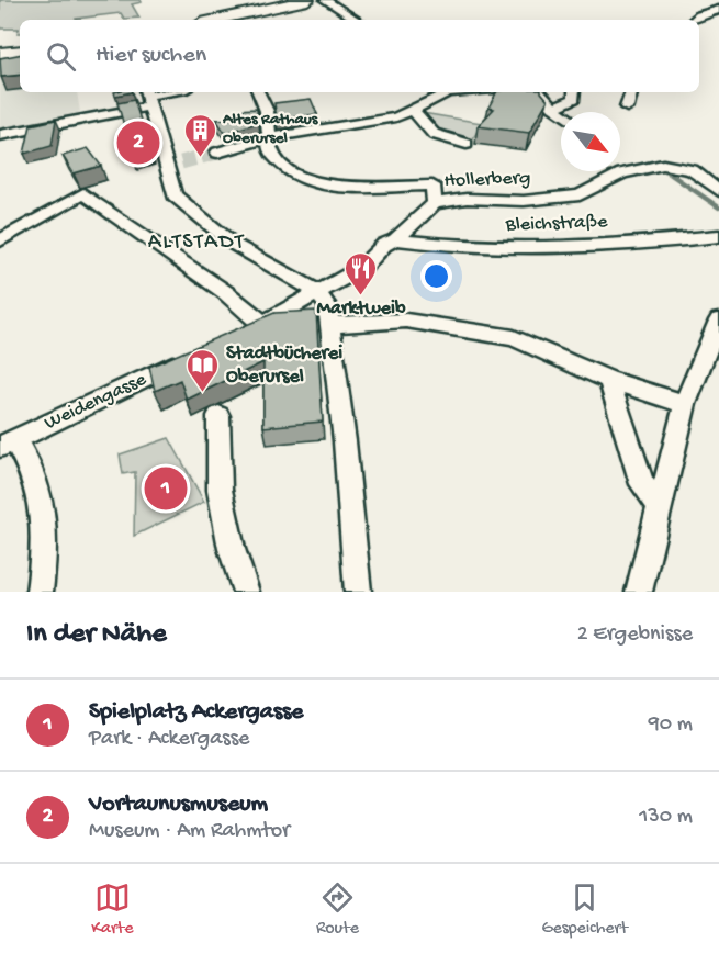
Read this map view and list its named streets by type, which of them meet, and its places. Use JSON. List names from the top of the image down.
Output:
{
  "streets": {
    "street": ["Hollerberg", "Bleichstraße", "Weidengasse"]
  },
  "crossings": [
    ["Hollerberg", "Bleichstraße"]
  ],
  "districts": ["ALTSTADT"],
  "places": {
    "building": ["Altes Rathaus Oberursel"],
    "restaurant": ["Marktweib"],
    "library": ["Stadtbücherei Oberursel"]
  },
  "north": "bottom right",
  "page": {
    "search": "Hier suchen",
    "pins": ["2", "1"],
    "heading": ["In der Nähe", "2 Ergebnisse"],
    "list": [
      {
        "mark": "1",
        "name": "Spielplatz Ackergasse",
        "note": "Park · Ackergasse",
        "value": "90 m"
      },
      {
        "mark": "2",
        "name": "Vortaunusmuseum",
        "note": "Museum · Am Rahmtor",
        "value": "130 m"
      }
    ],
    "nav": ["Karte", "Route", "Gespeichert"]
  }
}
